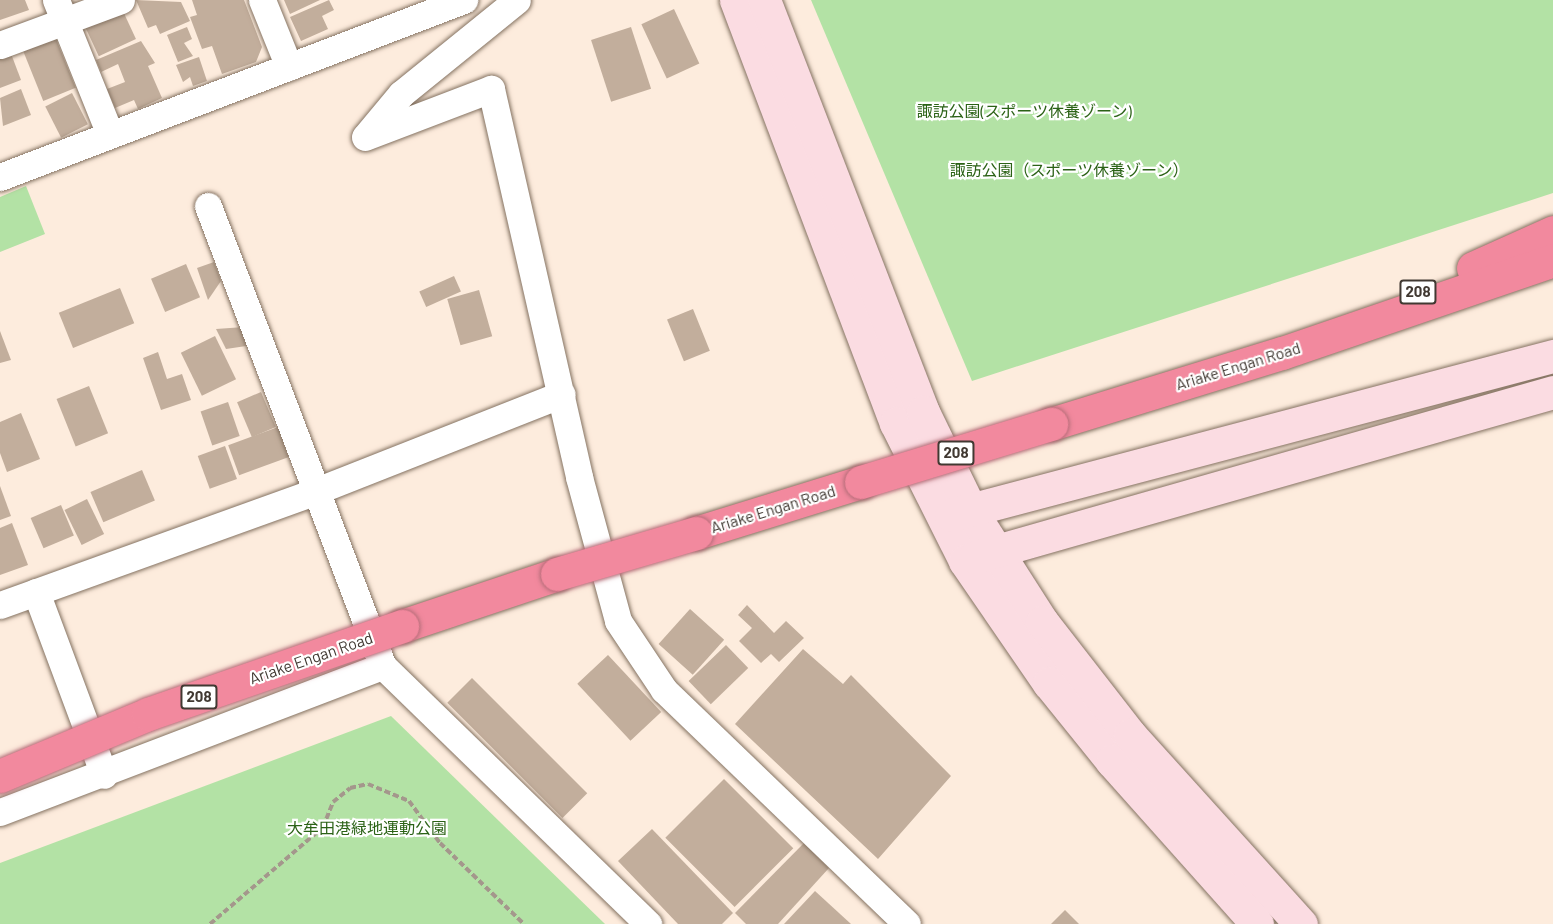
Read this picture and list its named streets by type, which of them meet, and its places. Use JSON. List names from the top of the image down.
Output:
{
  "streets": {
    "highway": ["208", "Ariake Engan Road"]
  },
  "crossings": [
    ["208", "Ariake Engan Road"]
  ],
  "parks": ["諏訪公園(スポーツ休養ゾーン)", "諏訪公園（スポーツ休養ゾーン）", "大牟田港緑地運動公園"]
}
